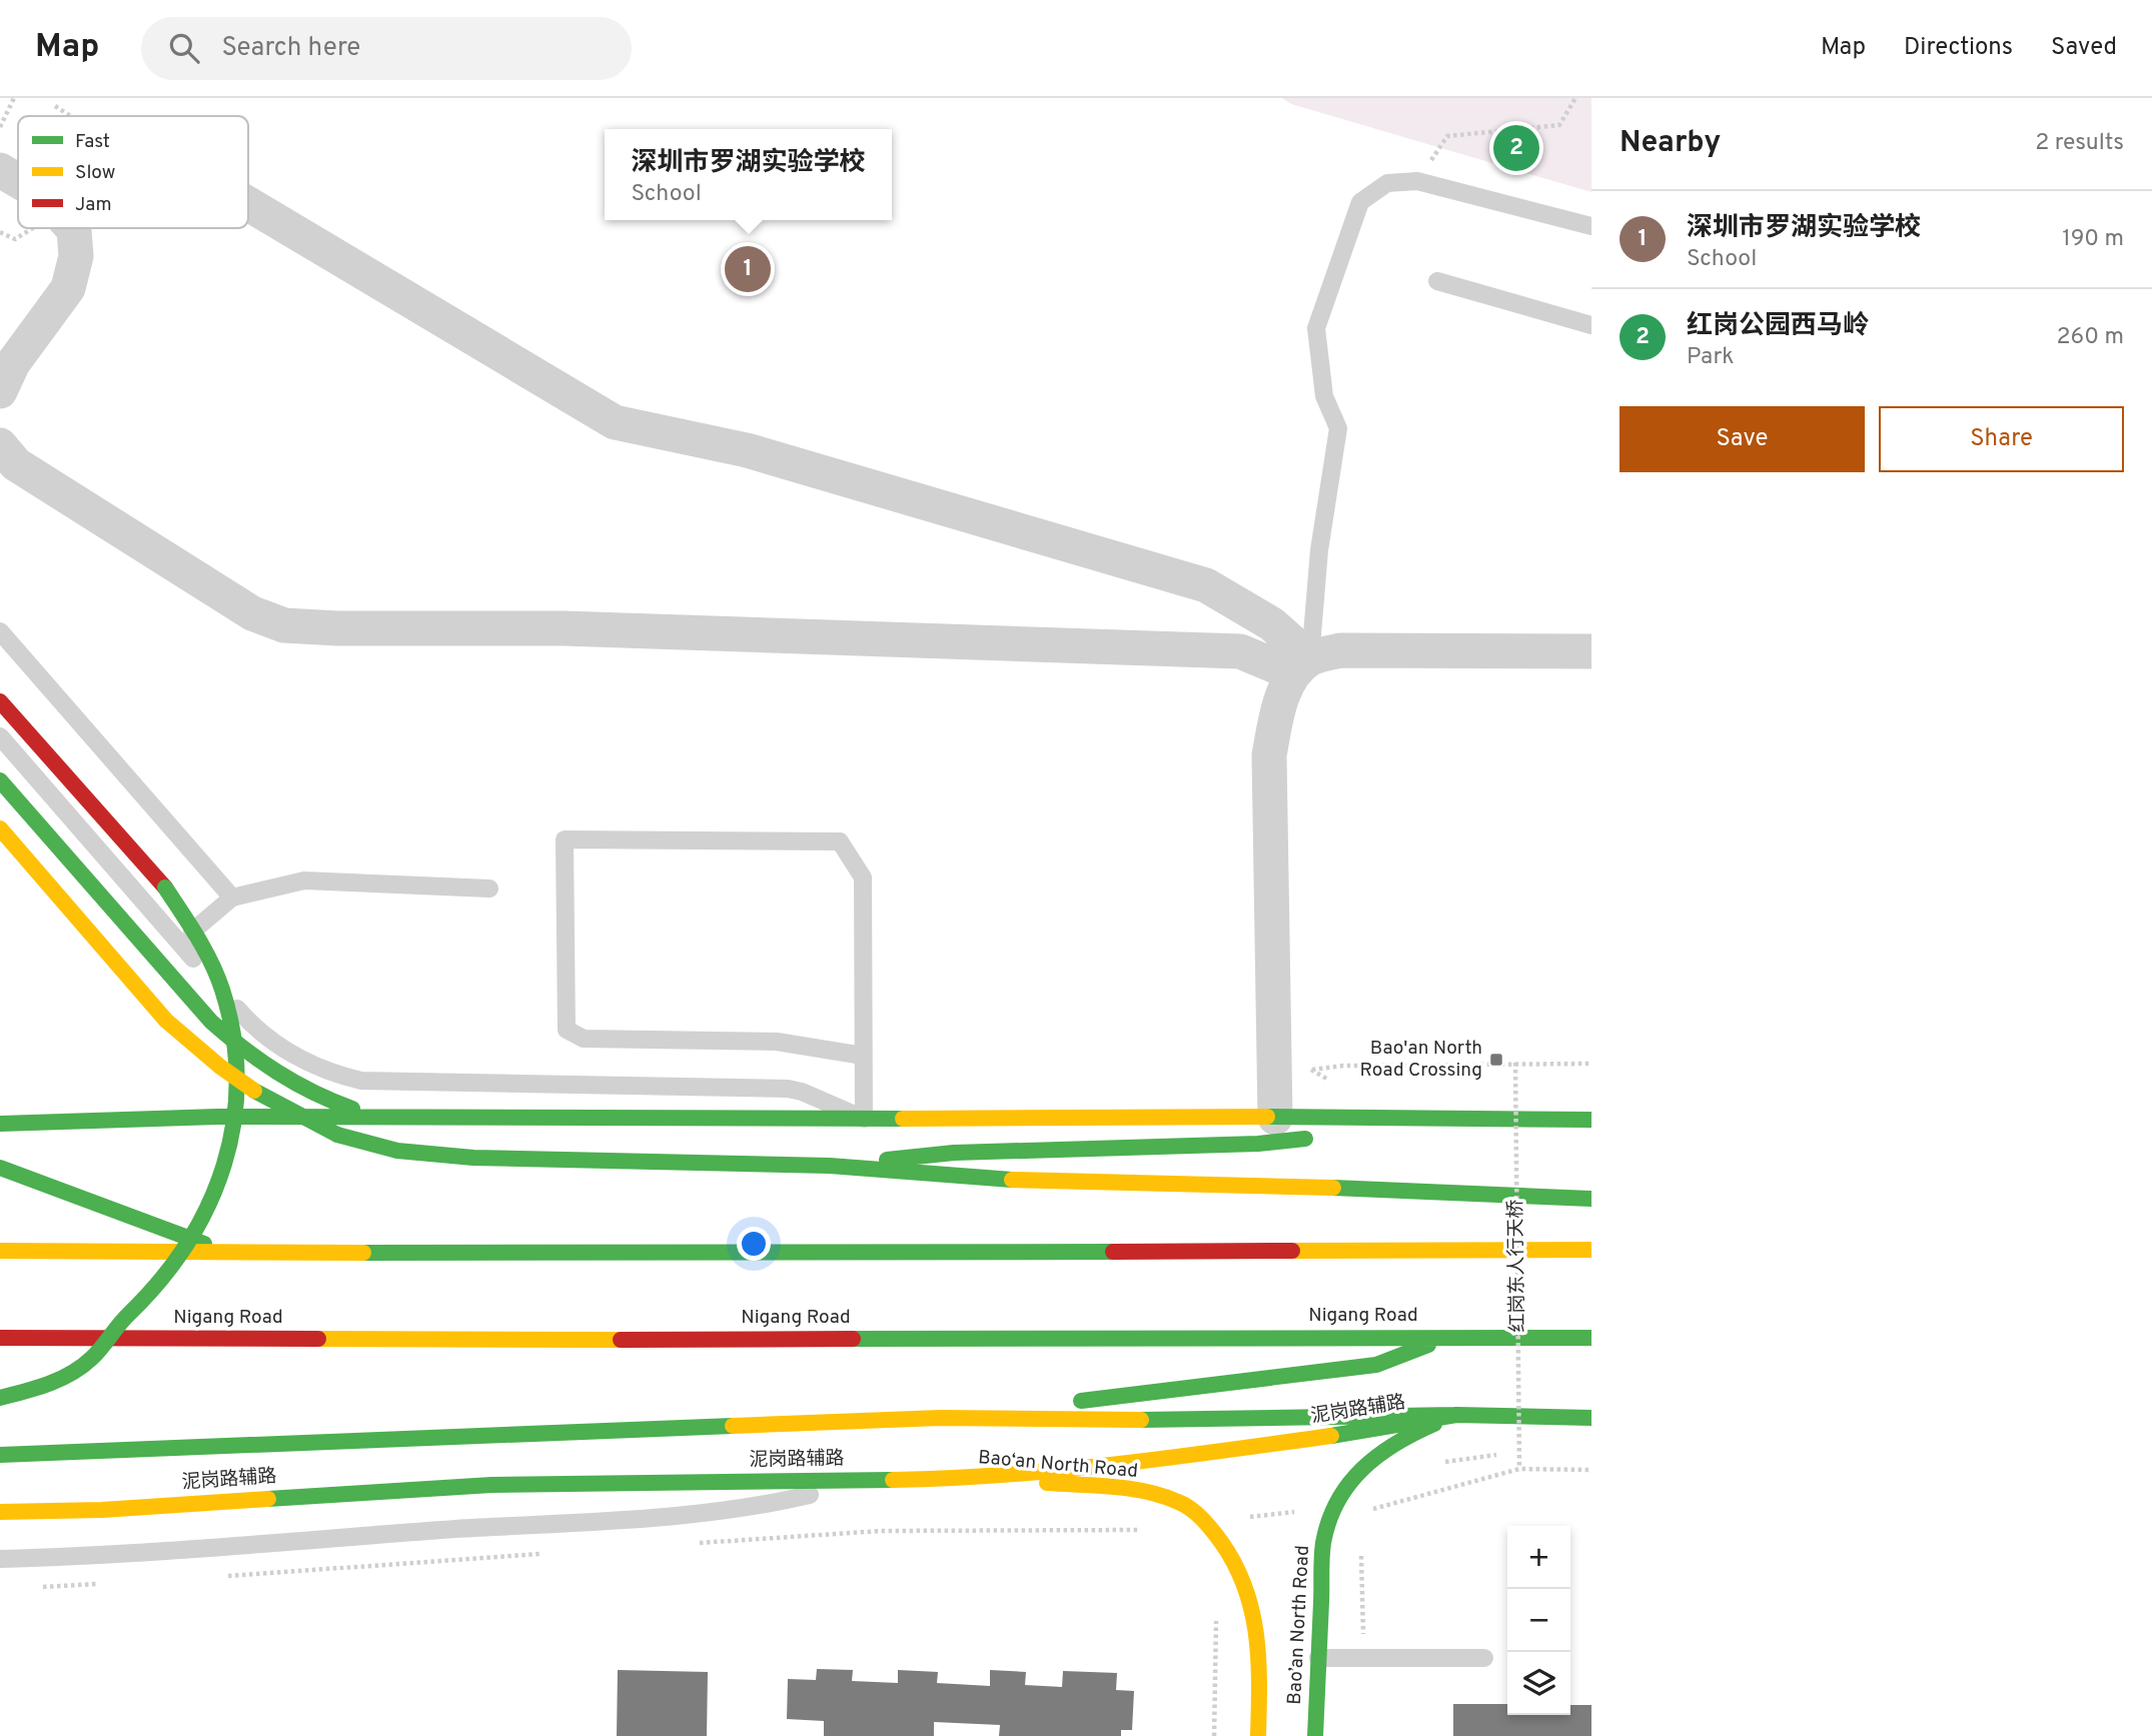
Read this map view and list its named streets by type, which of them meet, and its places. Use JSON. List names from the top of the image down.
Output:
{
  "streets": {
    "main road": [
      "Nigang Road",
      "泥岗路辅路",
      "Bao‘an North Road",
      "Bao’an North Road"
    ],
    "path": ["红岗东人行天桥"]
  },
  "crossings": [
    ["泥岗路辅路", "Bao‘an North Road"],
    ["泥岗路辅路", "Bao’an North Road"]
  ],
  "places": {
    "transit": ["Bao'an North Road Crossing"]
  },
  "legend": ["Fast", "Slow", "Jam"],
  "page": {
    "header": "Map",
    "search": "Search here",
    "nav": ["Map", "Directions", "Saved"],
    "heading": ["Nearby", "2 results"],
    "pins": ["2", "1"],
    "popup": ["深圳市罗湖实验学校", "School"],
    "list": [
      {
        "mark": "1",
        "name": "深圳市罗湖实验学校",
        "note": "School",
        "value": "190 m"
      },
      {
        "mark": "2",
        "name": "红岗公园西马岭",
        "note": "Park",
        "value": "260 m"
      }
    ],
    "buttons": ["Save", "Share"],
    "map_buttons": ["+", "−"]
  }
}
